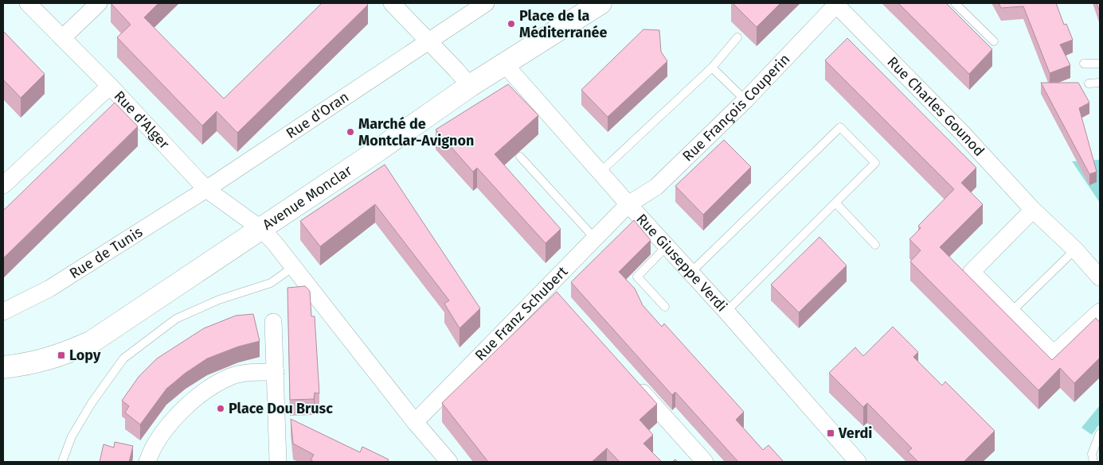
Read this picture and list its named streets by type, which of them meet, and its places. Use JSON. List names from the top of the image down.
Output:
{
  "streets": {
    "street": [
      "Rue Charles Gounod",
      "Rue François Couperin",
      "Rue d'Oran",
      "Rue d'Alger",
      "Avenue Monclar",
      "Rue de Tunis",
      "Rue Giuseppe Verdi",
      "Rue Franz Schubert"
    ]
  },
  "crossings": [
    ["Rue Charles Gounod", "Rue François Couperin"],
    ["Rue François Couperin", "Rue Giuseppe Verdi"],
    ["Rue François Couperin", "Rue Franz Schubert"],
    ["Rue d'Oran", "Rue d'Alger"],
    ["Rue d'Oran", "Rue de Tunis"],
    ["Rue d'Alger", "Avenue Monclar"],
    ["Rue d'Alger", "Rue de Tunis"],
    ["Rue d'Alger", "Rue Franz Schubert"],
    ["Avenue Monclar", "Rue Giuseppe Verdi"],
    ["Rue Giuseppe Verdi", "Rue Franz Schubert"]
  ],
  "places": {
    "other": ["Place de la Méditerranée", "Marché de Montclar-Avignon", "Place Dou Brusc"],
    "transit": ["Lopy", "Verdi"]
  }
}
